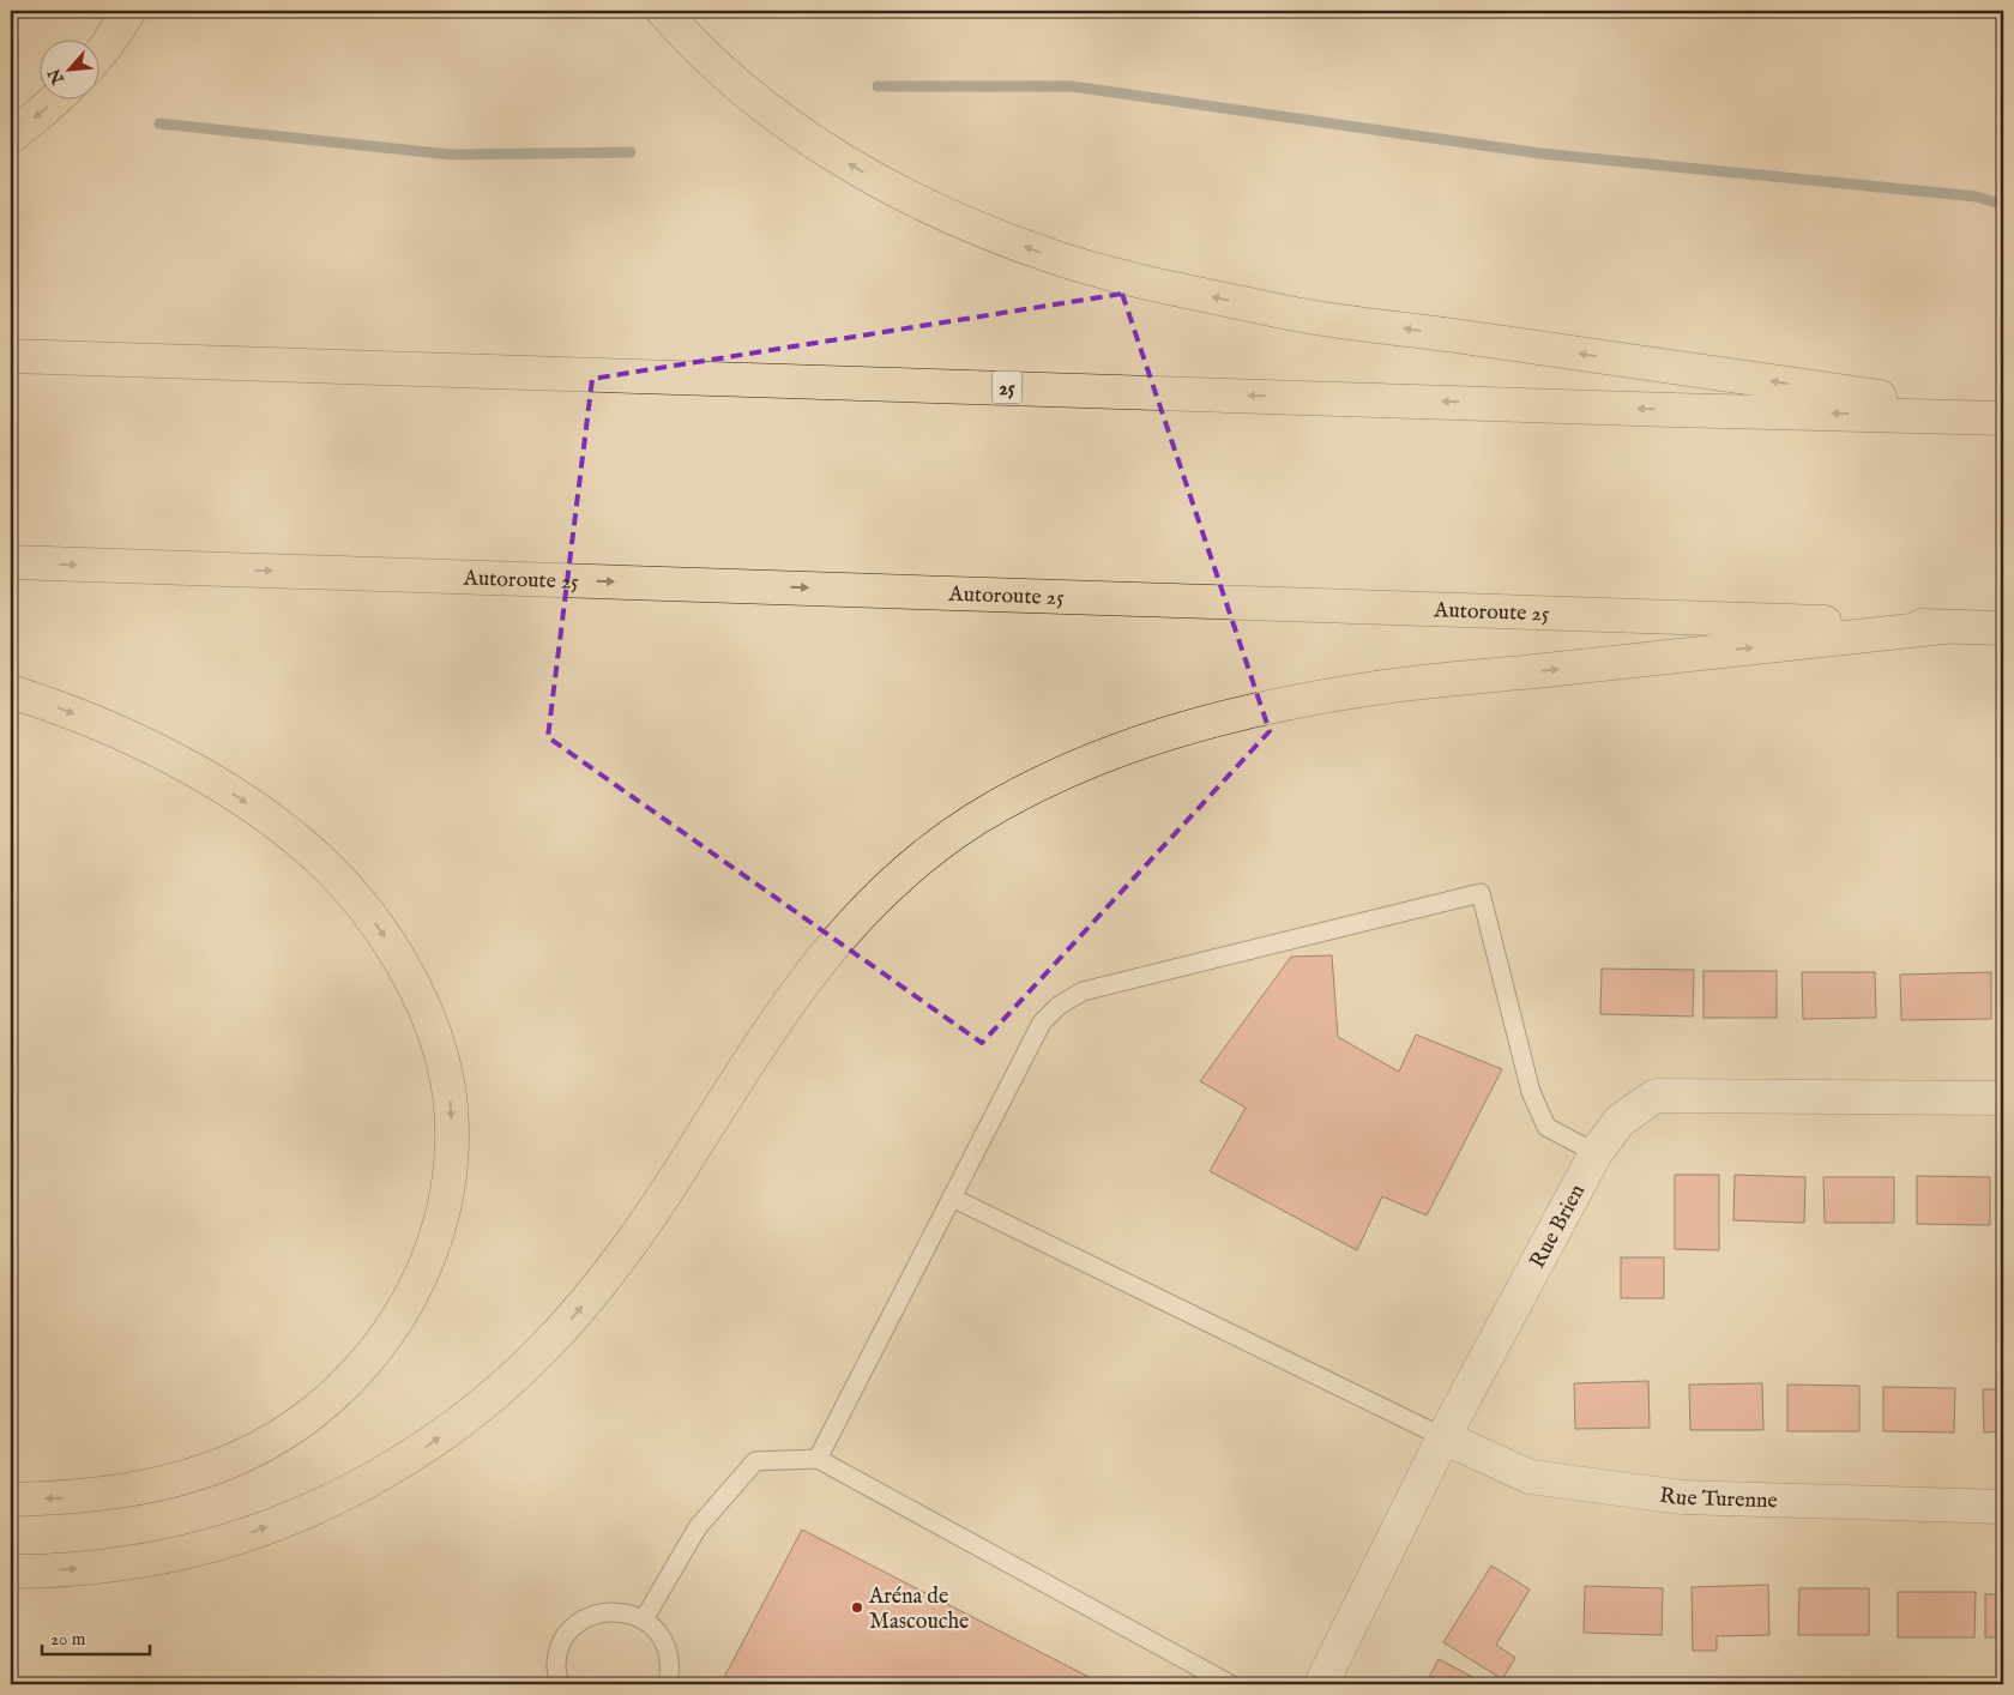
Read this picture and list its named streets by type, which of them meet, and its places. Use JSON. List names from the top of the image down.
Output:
{
  "streets": {
    "highway": ["25", "Autoroute 25"],
    "street": ["Rue Brien", "Rue Turenne"]
  },
  "crossings": [
    ["Rue Brien", "Rue Turenne"]
  ],
  "places": ["Aréna de Mascouche"],
  "scale_bar": "20 m",
  "north": "bottom left"
}
